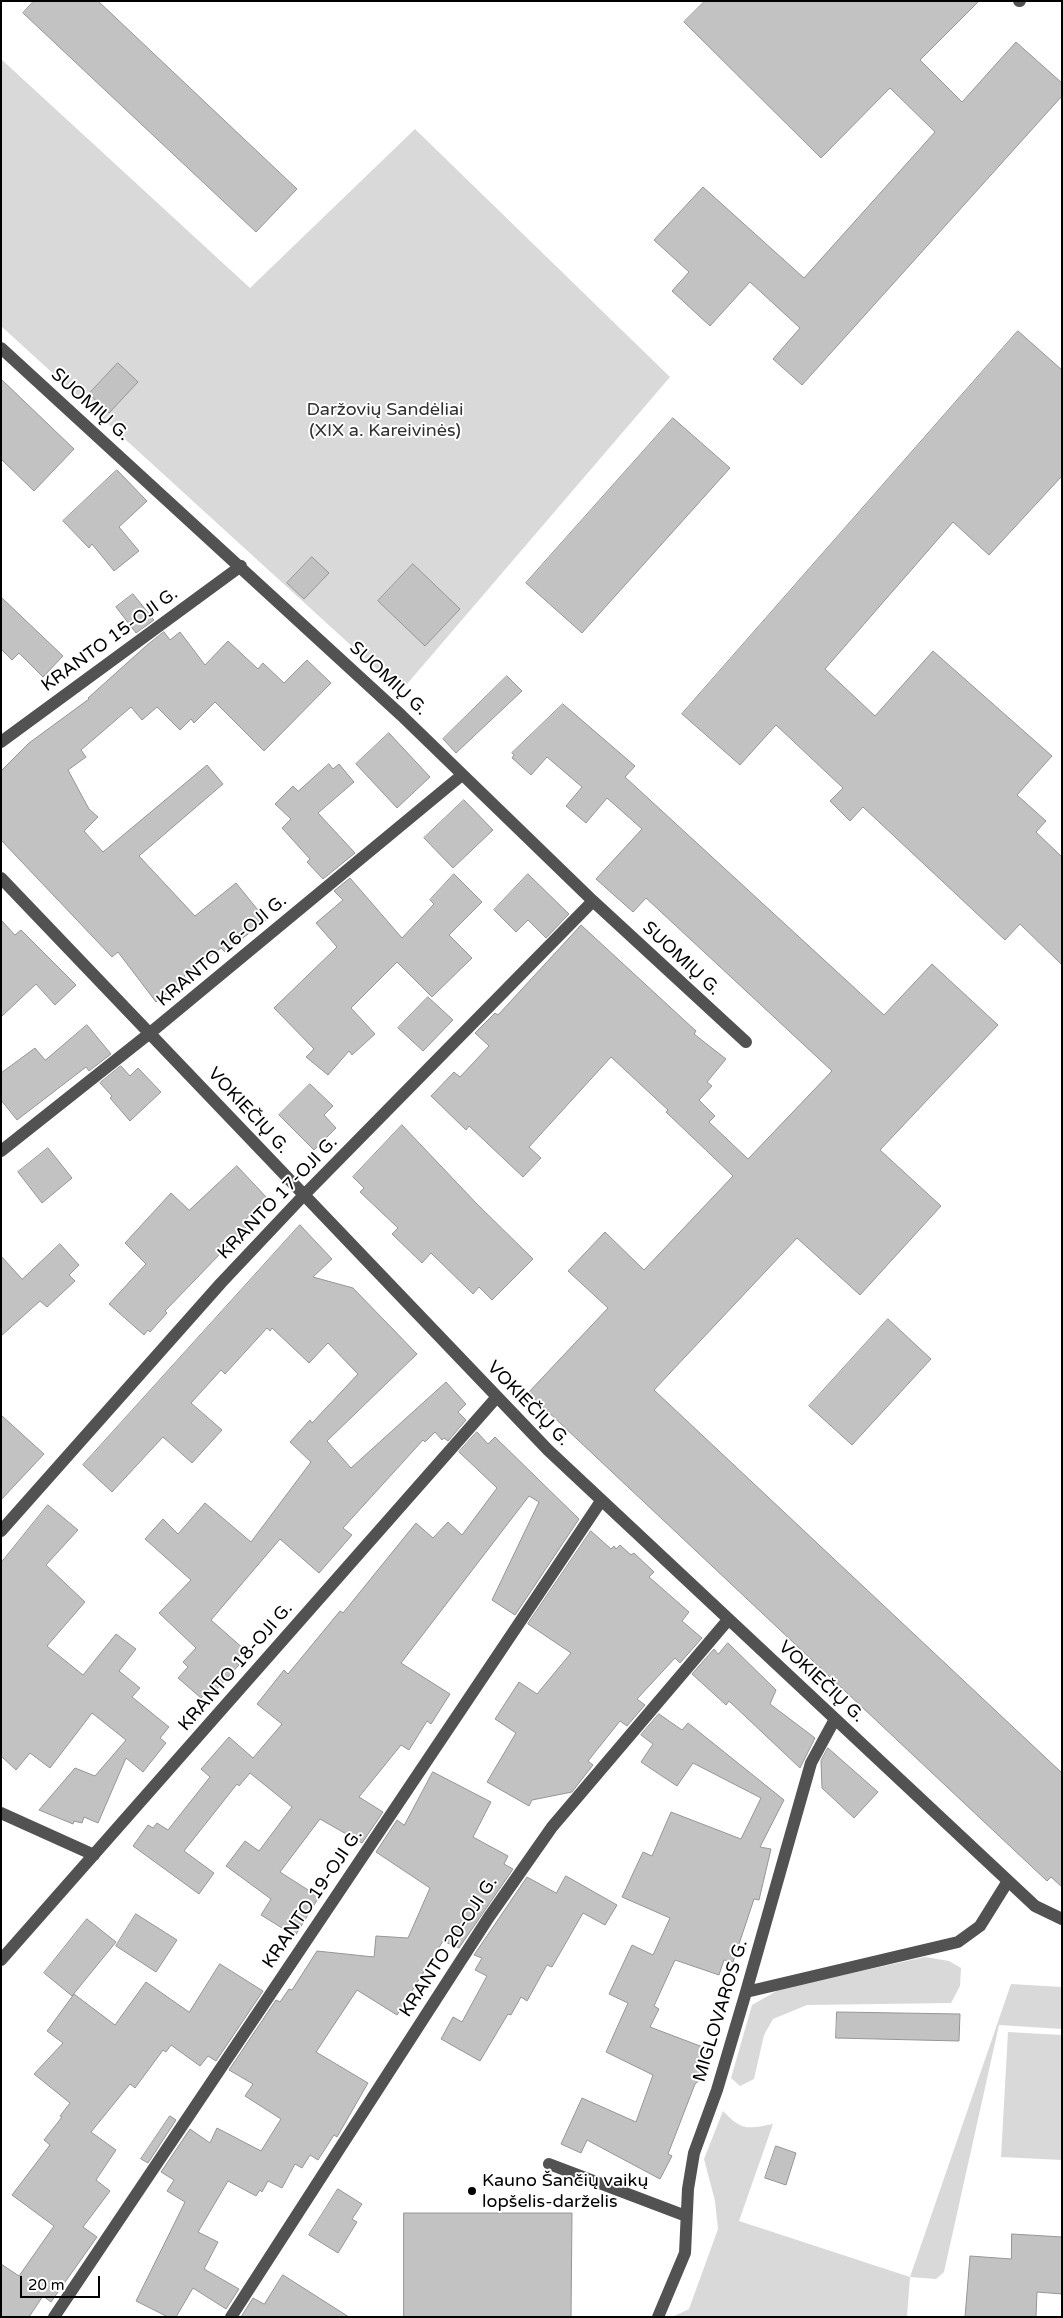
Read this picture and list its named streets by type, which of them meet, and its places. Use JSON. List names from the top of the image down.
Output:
{
  "streets": {
    "street": [
      "SUOMIŲ G.",
      "KRANTO 15-OJI G.",
      "KRANTO 16-OJI G.",
      "VOKIEČIŲ G.",
      "KRANTO 17-OJI G.",
      "KRANTO 18-OJI G.",
      "KRANTO 19-OJI G.",
      "KRANTO 20-OJI G.",
      "MIGLOVAROS G."
    ]
  },
  "crossings": [
    ["SUOMIŲ G.", "KRANTO 15-OJI G."],
    ["SUOMIŲ G.", "KRANTO 16-OJI G."],
    ["SUOMIŲ G.", "KRANTO 17-OJI G."],
    ["KRANTO 16-OJI G.", "VOKIEČIŲ G."],
    ["VOKIEČIŲ G.", "KRANTO 17-OJI G."],
    ["VOKIEČIŲ G.", "KRANTO 18-OJI G."],
    ["VOKIEČIŲ G.", "KRANTO 19-OJI G."],
    ["VOKIEČIŲ G.", "KRANTO 20-OJI G."],
    ["VOKIEČIŲ G.", "MIGLOVAROS G."]
  ],
  "parks": ["Daržovių Sandėliai (XIX a. Kareivinės)"],
  "places": ["Kauno Šančių vaikų lopšelis-darželis"],
  "scale_bar": "20 m"
}
